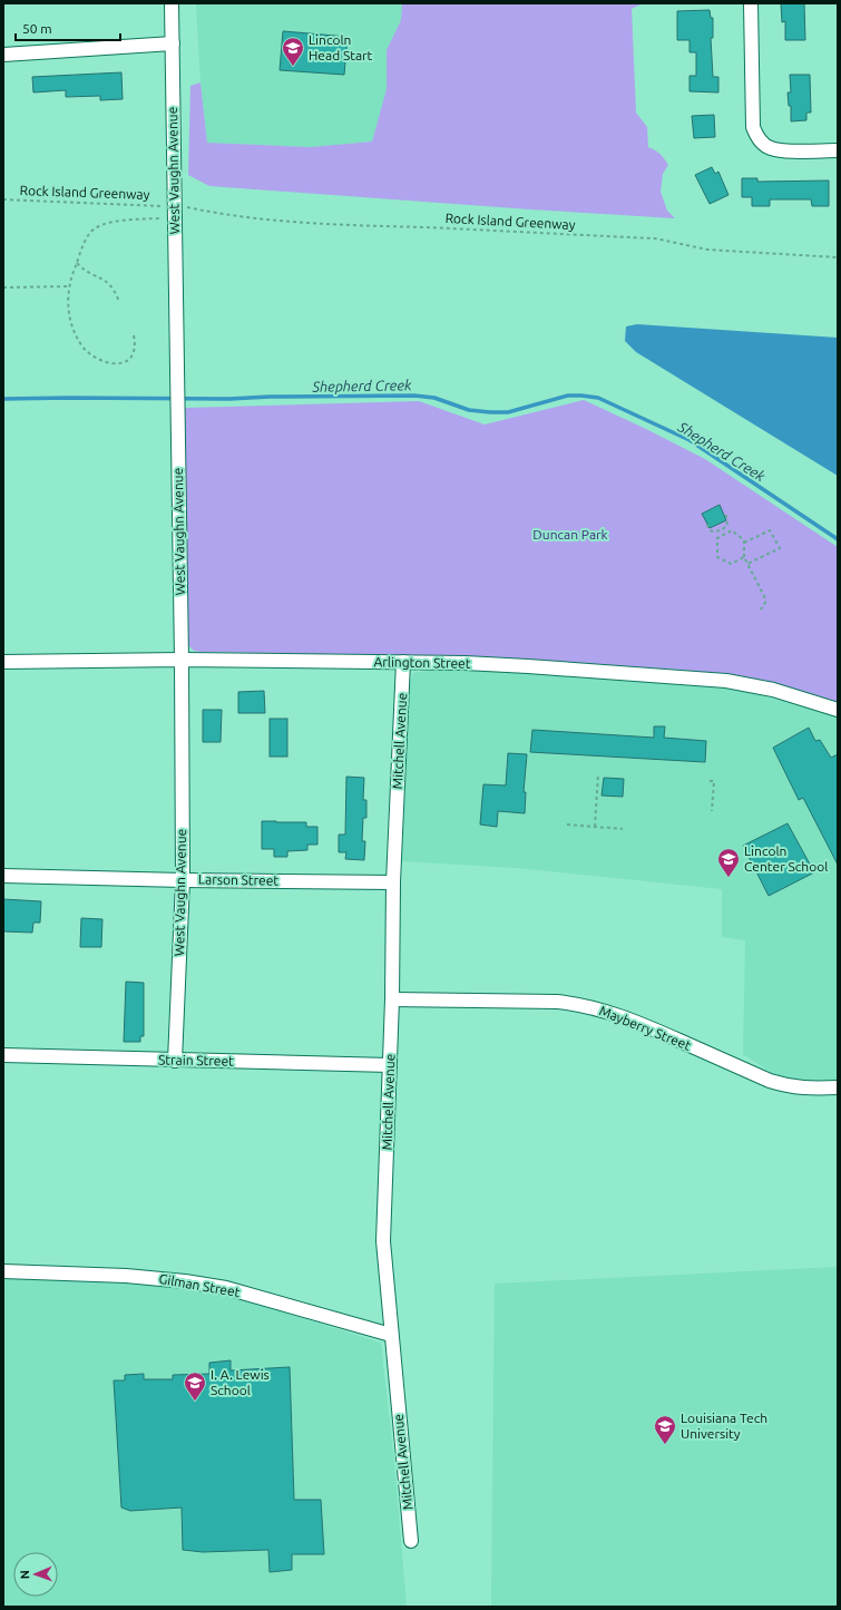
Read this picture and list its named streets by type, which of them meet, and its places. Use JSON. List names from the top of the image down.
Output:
{
  "streets": {
    "street": [
      "West Vaughn Avenue",
      "Arlington Street",
      "Mitchell Avenue",
      "Larson Street",
      "Mayberry Street",
      "Strain Street",
      "Gilman Street"
    ],
    "path": ["Rock Island Greenway"]
  },
  "crossings": [
    ["West Vaughn Avenue", "Arlington Street"],
    ["West Vaughn Avenue", "Larson Street"],
    ["West Vaughn Avenue", "Strain Street"],
    ["Arlington Street", "Mitchell Avenue"],
    ["Mitchell Avenue", "Larson Street"],
    ["Mitchell Avenue", "Mayberry Street"],
    ["Mitchell Avenue", "Strain Street"],
    ["Mitchell Avenue", "Gilman Street"]
  ],
  "water": ["Shepherd Creek"],
  "parks": ["Duncan Park"],
  "places": {
    "school or university": [
      "Lincoln Head Start",
      "Lincoln Center School",
      "I. A. Lewis School",
      "Louisiana Tech University"
    ]
  },
  "scale_bar": "50 m",
  "north": "left"
}
